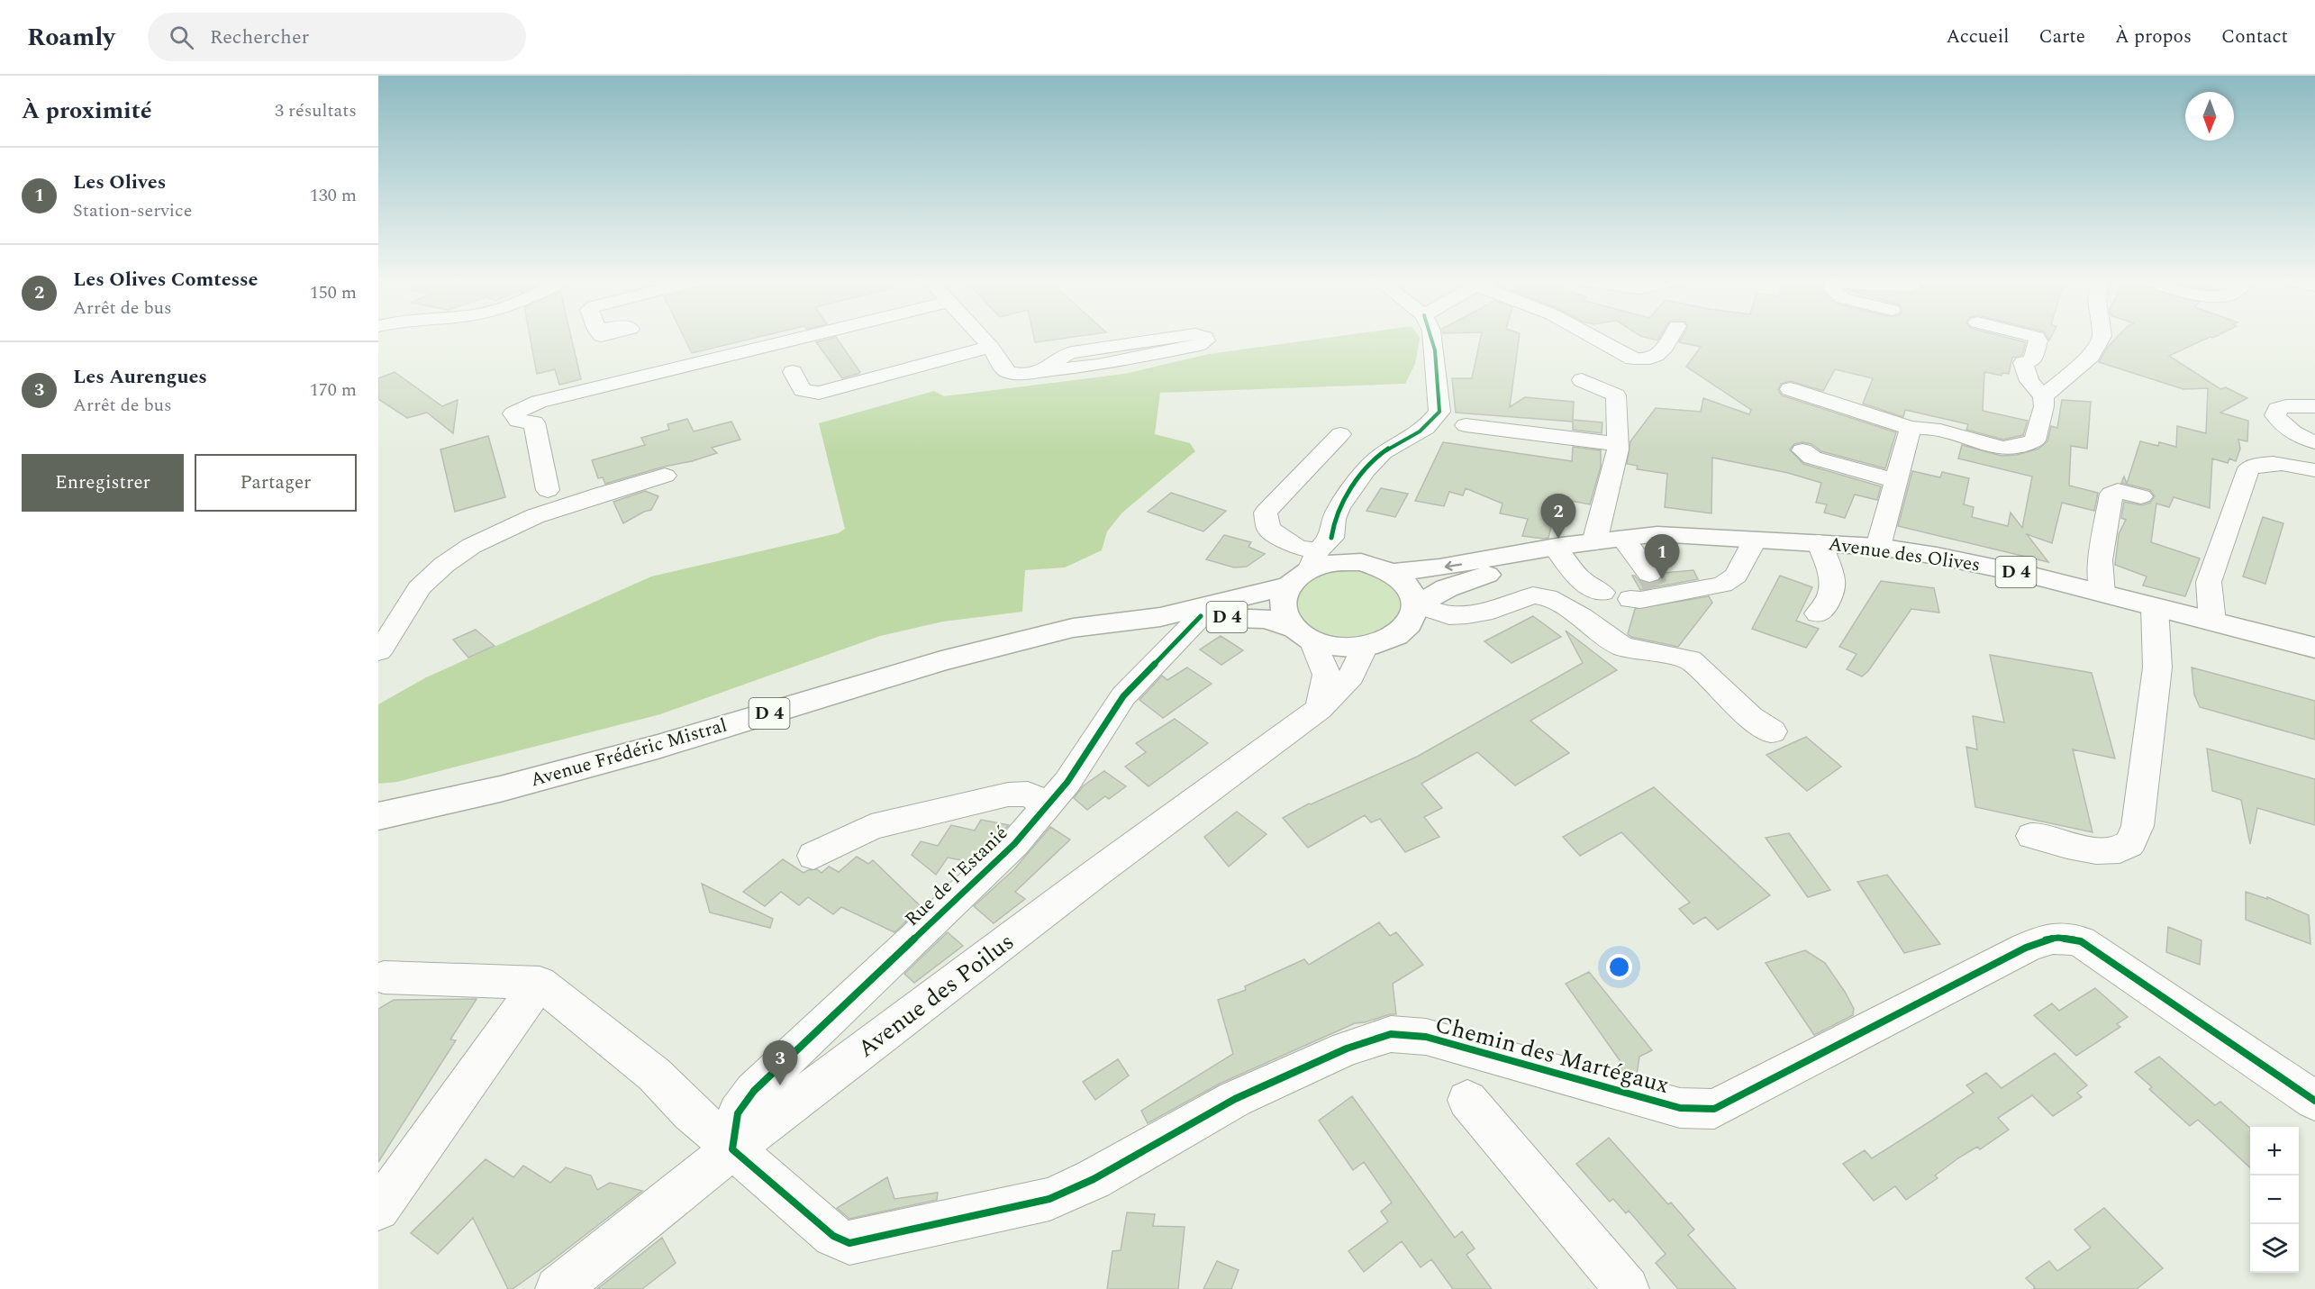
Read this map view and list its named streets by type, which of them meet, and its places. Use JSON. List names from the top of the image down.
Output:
{
  "streets": {
    "main road": ["Avenue des Olives", "D 4", "Avenue Frédéric Mistral"],
    "street": ["Rue de l'Estanié", "Avenue des Poilus", "Chemin des Martégaux"]
  },
  "crossings": [
    ["Avenue des Olives", "Avenue Frédéric Mistral"],
    ["Avenue des Olives", "Avenue des Poilus"],
    ["Avenue Frédéric Mistral", "Rue de l'Estanié"],
    ["Avenue Frédéric Mistral", "Avenue des Poilus"],
    ["Rue de l'Estanié", "Avenue des Poilus"],
    ["Rue de l'Estanié", "Chemin des Martégaux"],
    ["Avenue des Poilus", "Chemin des Martégaux"]
  ],
  "north": "bottom",
  "page": {
    "header": "Roamly",
    "search": "Rechercher",
    "nav": [
      "Accueil",
      "Carte",
      "À propos",
      "Contact"
    ],
    "heading": ["À proximité", "3 résultats"],
    "list": [
      {
        "mark": "1",
        "name": "Les Olives",
        "note": "Station-service",
        "value": "130 m"
      },
      {
        "mark": "2",
        "name": "Les Olives Comtesse",
        "note": "Arrêt de bus",
        "value": "150 m"
      },
      {
        "mark": "3",
        "name": "Les Aurengues",
        "note": "Arrêt de bus",
        "value": "170 m"
      }
    ],
    "buttons": ["Enregistrer", "Partager"],
    "pins": ["2", "1", "3"],
    "map_buttons": ["+", "−"]
  }
}
